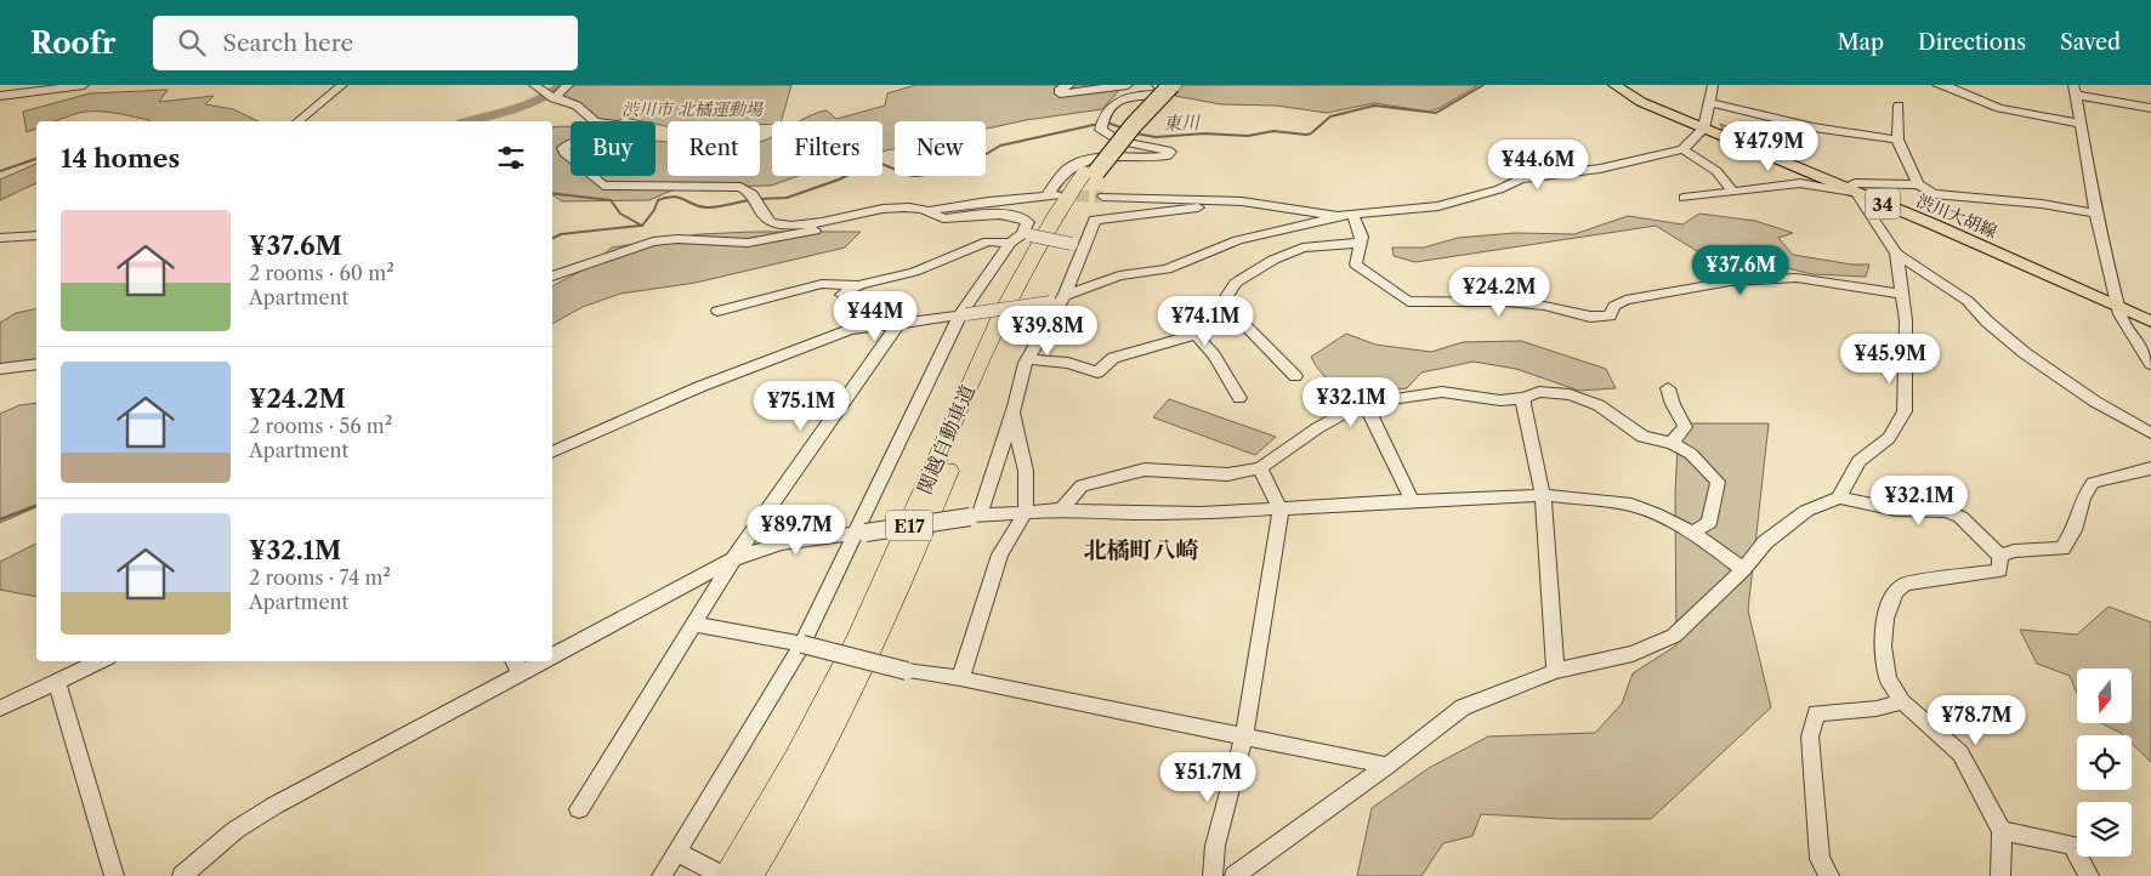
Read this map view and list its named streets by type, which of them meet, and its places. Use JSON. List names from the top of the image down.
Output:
{
  "streets": {
    "highway": ["関越自動車道", "E17"],
    "main road": ["34", "渋川大胡線"]
  },
  "districts": ["北橘町八崎"],
  "water": ["東川"],
  "parks": ["渋川市 北橘運動場"],
  "north": "bottom",
  "page": {
    "header": "Roofr",
    "search": "Search here",
    "nav": ["Map", "Directions", "Saved"],
    "price": [
      "¥47.9M",
      "¥44.6M",
      "¥37.6M",
      "¥24.2M",
      "¥44M",
      "¥74.1M",
      "¥39.8M",
      "¥45.9M",
      "¥32.1M",
      "¥75.1M",
      "¥32.1M",
      "¥89.7M",
      "¥78.7M",
      "¥51.7M"
    ],
    "chip": [
      "Buy",
      "Rent",
      "Filters",
      "New"
    ],
    "heading": "14 homes",
    "list": [
      {
        "name": "¥37.6M",
        "note": "2 rooms · 60 m² · Apartment"
      },
      {
        "name": "¥24.2M",
        "note": "2 rooms · 56 m² · Apartment"
      },
      {
        "name": "¥32.1M",
        "note": "2 rooms · 74 m² · Apartment"
      }
    ]
  }
}
